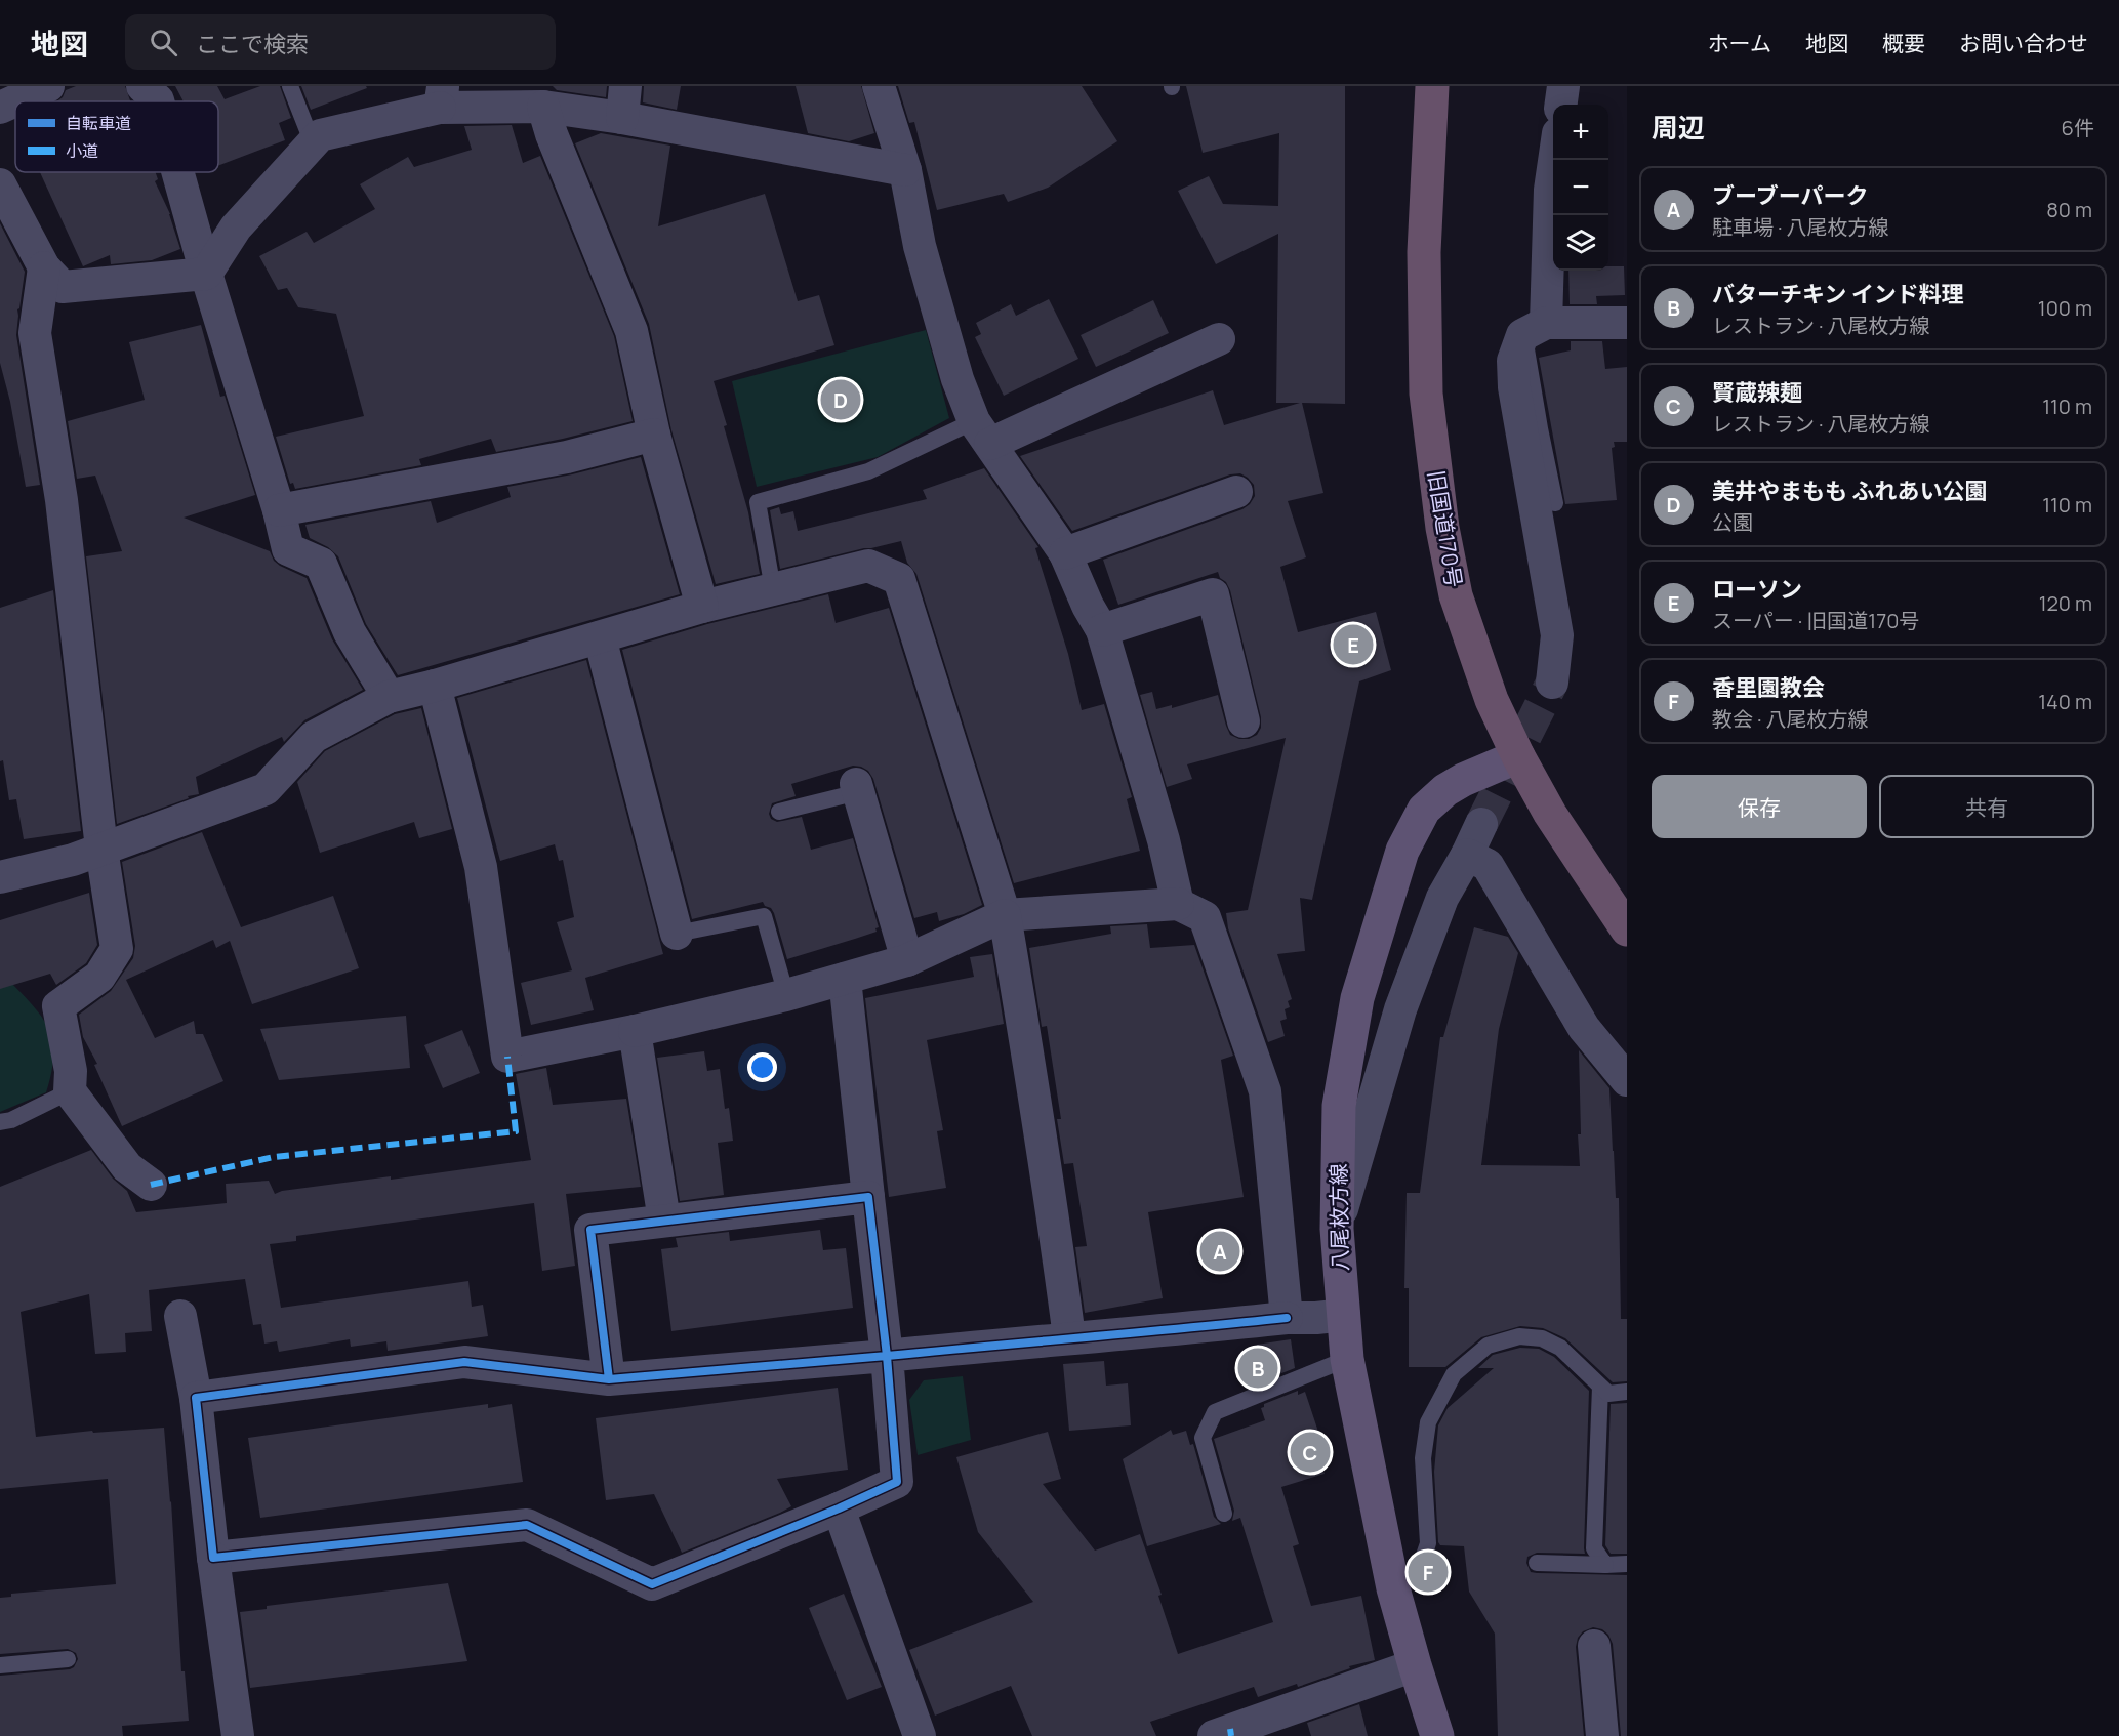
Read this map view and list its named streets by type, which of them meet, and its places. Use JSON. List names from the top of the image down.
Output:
{
  "streets": {
    "highway": ["旧国道170号"],
    "main road": ["八尾枚方線"]
  },
  "crossings": [
    ["旧国道170号", "八尾枚方線"]
  ],
  "legend": ["自転車道", "小道"],
  "page": {
    "header": "地図",
    "search": "ここで検索",
    "nav": [
      "ホーム",
      "地図",
      "概要",
      "お問い合わせ"
    ],
    "heading": ["周辺", "6件"],
    "map_buttons": ["+", "−"],
    "list": [
      {
        "mark": "A",
        "name": "ブーブーパーク",
        "note": "駐車場 · 八尾枚方線",
        "value": "80 m"
      },
      {
        "mark": "B",
        "name": "バターチキン インド料理",
        "note": "レストラン · 八尾枚方線",
        "value": "100 m"
      },
      {
        "mark": "C",
        "name": "賢蔵辣麺",
        "note": "レストラン · 八尾枚方線",
        "value": "110 m"
      },
      {
        "mark": "D",
        "name": "美井やまもも ふれあい公園",
        "note": "公園",
        "value": "110 m"
      },
      {
        "mark": "E",
        "name": "ローソン",
        "note": "スーパー · 旧国道170号",
        "value": "120 m"
      },
      {
        "mark": "F",
        "name": "香里園教会",
        "note": "教会 · 八尾枚方線",
        "value": "140 m"
      }
    ],
    "pins": [
      "D",
      "E",
      "A",
      "B",
      "C",
      "F"
    ],
    "buttons": ["保存", "共有"]
  }
}
